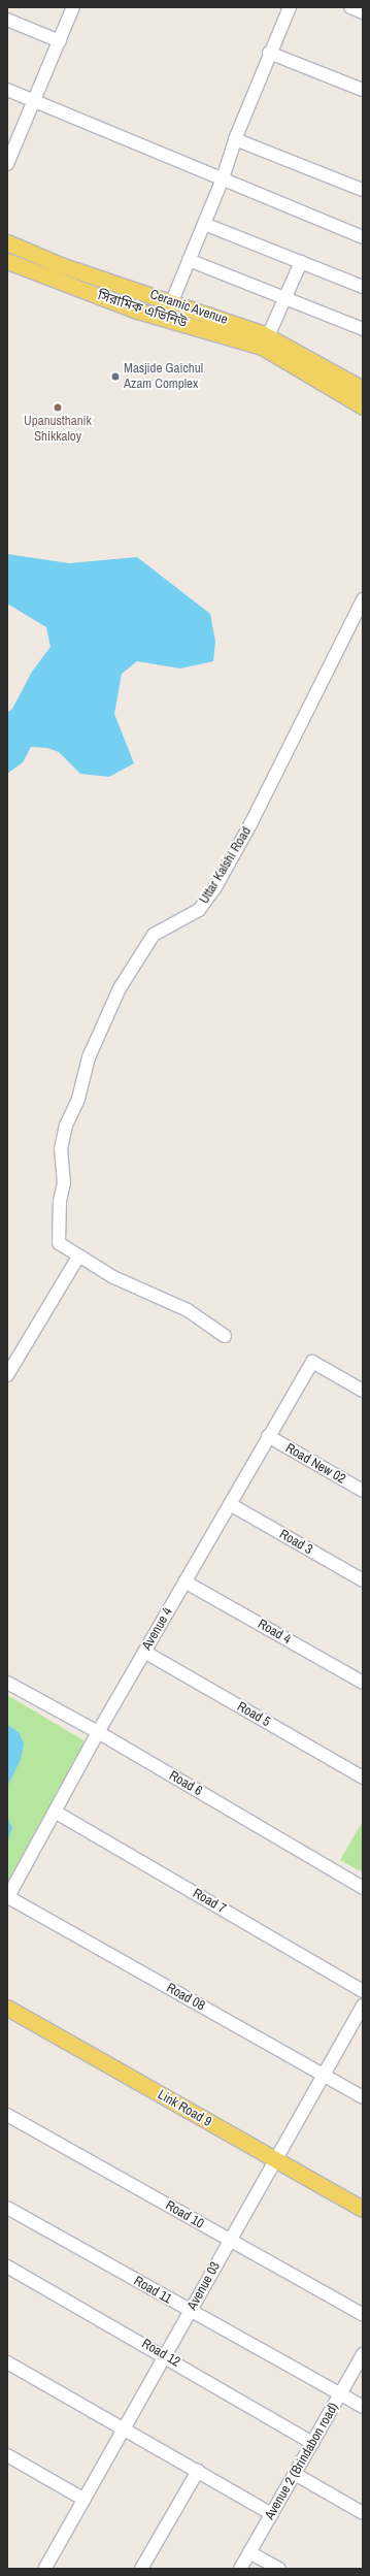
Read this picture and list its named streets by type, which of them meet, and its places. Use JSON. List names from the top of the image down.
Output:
{
  "streets": {
    "main road": ["Ceramic Avenue", "সিরামিক এভিনিউ", "Link Road 9"],
    "street": [
      "Uttar Kalshi Road",
      "Road New 02",
      "Road 3",
      "Avenue 4",
      "Road 4",
      "Road 5",
      "Road 6",
      "Road 7",
      "Road 08",
      "Road 10",
      "Avenue 03",
      "Road 11",
      "Road 12",
      "Avenue 2 (Brindabon road)"
    ]
  },
  "crossings": [
    ["Road New 02", "Avenue 4"],
    ["Road 3", "Avenue 4"],
    ["Avenue 4", "Road 4"],
    ["Avenue 4", "Road 5"],
    ["Avenue 4", "Road 6"],
    ["Avenue 4", "Road 7"],
    ["Avenue 4", "Road 08"],
    ["Road 08", "Avenue 03"],
    ["Link Road 9", "Avenue 03"],
    ["Road 10", "Avenue 03"],
    ["Avenue 03", "Road 11"],
    ["Avenue 03", "Road 12"],
    ["Road 11", "Avenue 2 (Brindabon road)"],
    ["Road 12", "Avenue 2 (Brindabon road)"]
  ],
  "places": ["Masjide Gaichul Azam Complex", "Upanusthanik Shikkaloy"]
}
